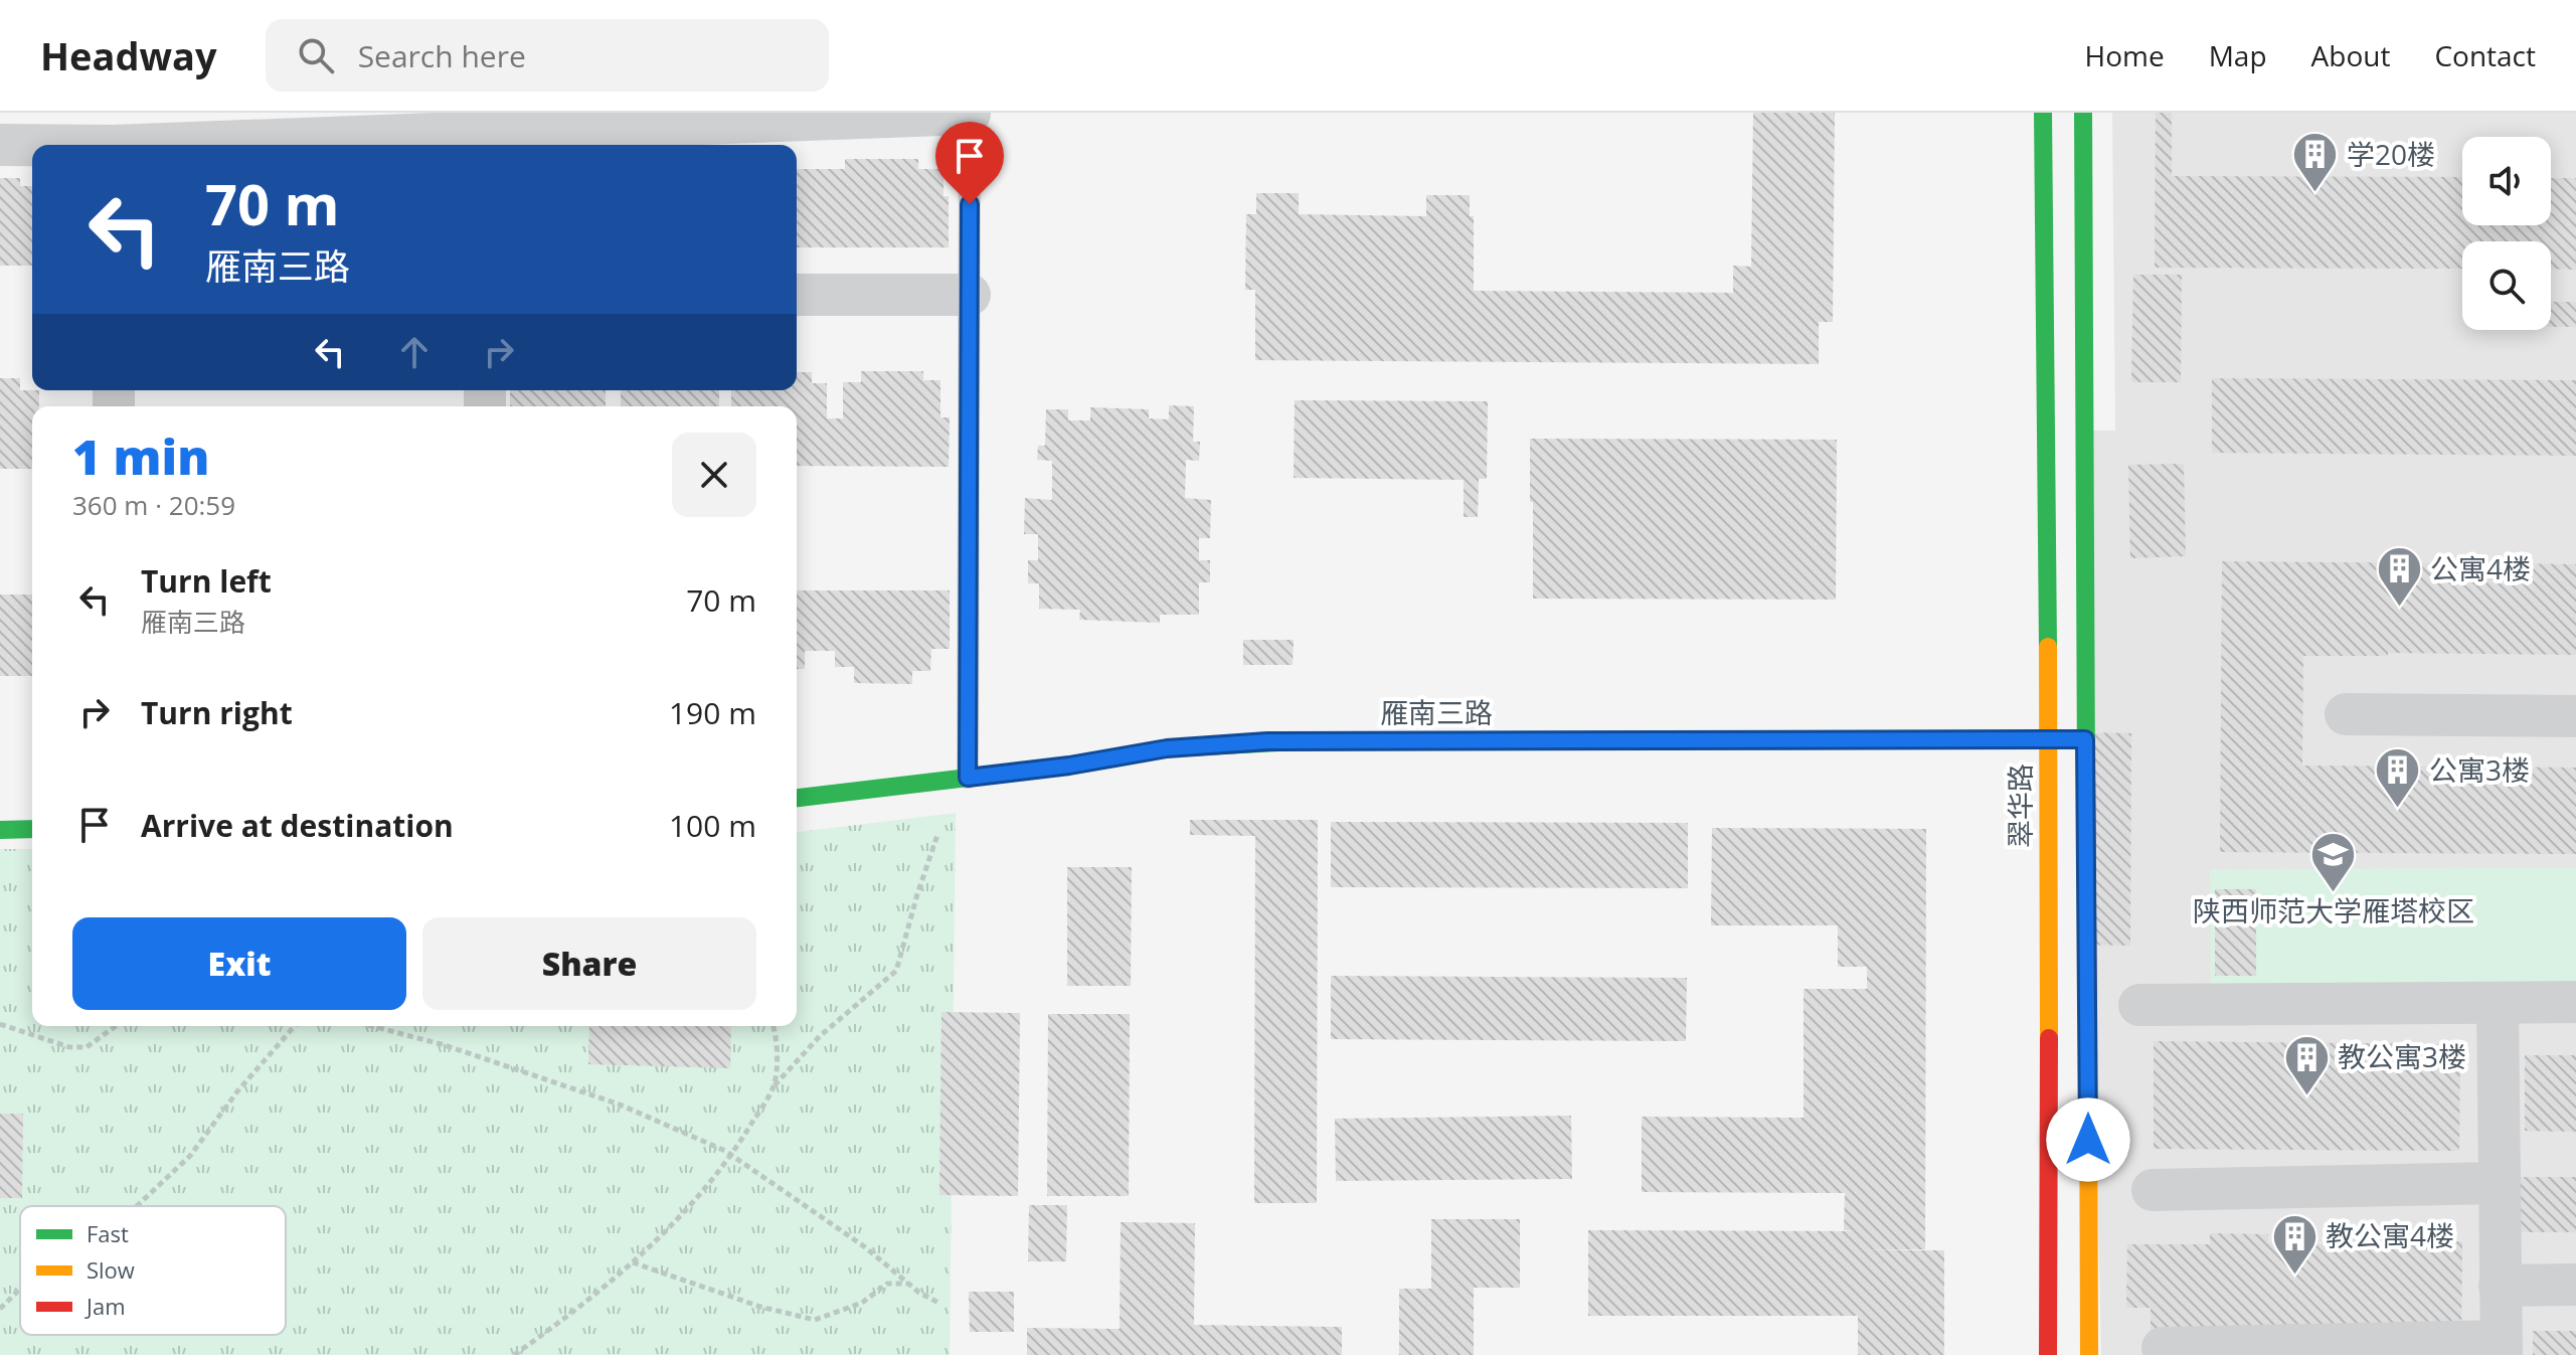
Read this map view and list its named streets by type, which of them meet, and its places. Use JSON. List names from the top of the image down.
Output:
{
  "streets": {
    "main road": ["雁南三路", "翠华路"]
  },
  "crossings": [
    ["雁南三路", "翠华路"]
  ],
  "places": {
    "building": [
      "学20楼",
      "公寓4楼",
      "公寓3楼",
      "教公寓3楼",
      "教公寓4楼"
    ],
    "school or university": ["陕西师范大学雁塔校区"]
  },
  "legend": ["Fast", "Slow", "Jam"],
  "page": {
    "header": "Headway",
    "search": "Search here",
    "nav": [
      "Home",
      "Map",
      "About",
      "Contact"
    ],
    "turn": ["70 m", "雁南三路"],
    "heading": ["1 min", "360 m · 20:59"],
    "list": [
      {
        "name": "Turn left",
        "note": "雁南三路",
        "value": "70 m"
      },
      {
        "name": "Turn right",
        "value": "190 m"
      },
      {
        "name": "Arrive at destination",
        "value": "100 m"
      }
    ],
    "buttons": ["Exit", "Share"]
  }
}
